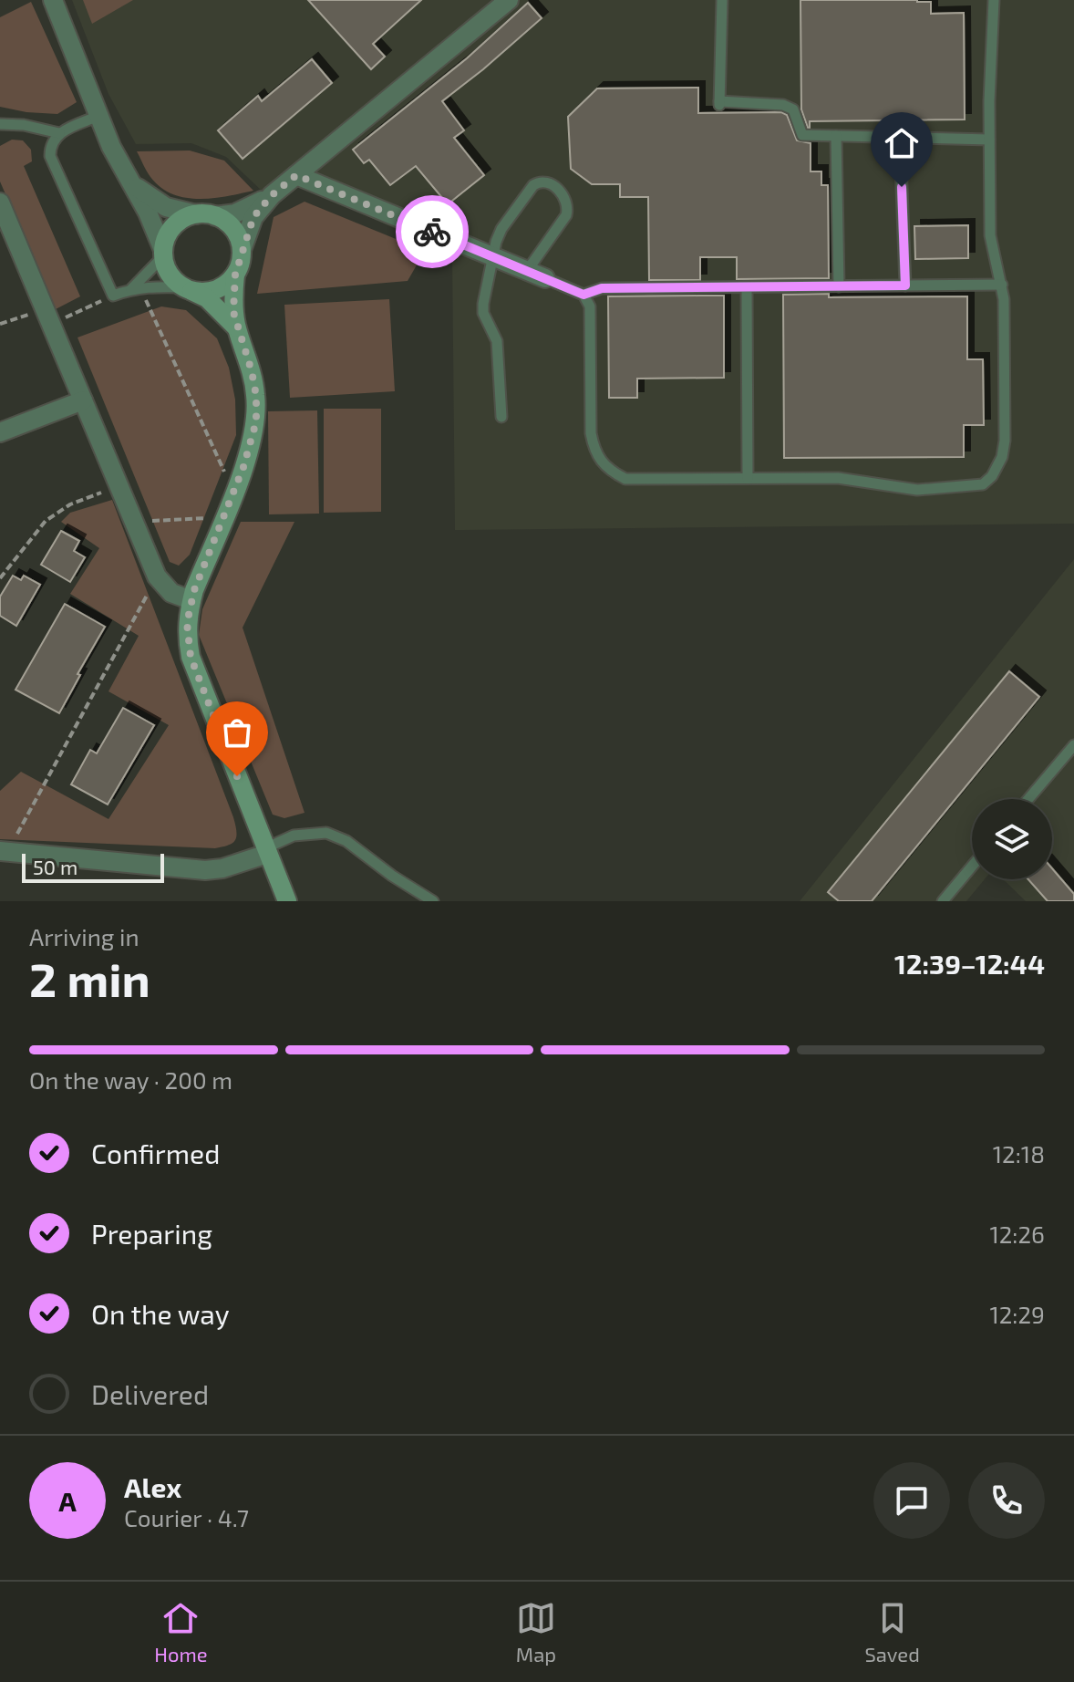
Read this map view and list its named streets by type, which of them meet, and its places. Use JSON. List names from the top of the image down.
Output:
{
  "scale_bar": "50 m",
  "page": {
    "scale": "50 m",
    "heading": ["2 min", "Arriving in", "12:39–12:44"],
    "panel": ["Alex", "Courier · 4.7"],
    "bar": "On the way · 200 m",
    "list": [
      ["Confirmed", "12:18"],
      ["Preparing", "12:26"],
      ["On the way", "12:29"],
      "Delivered"
    ],
    "round": "A",
    "tabs": ["Home", "Map", "Saved"]
  }
}
